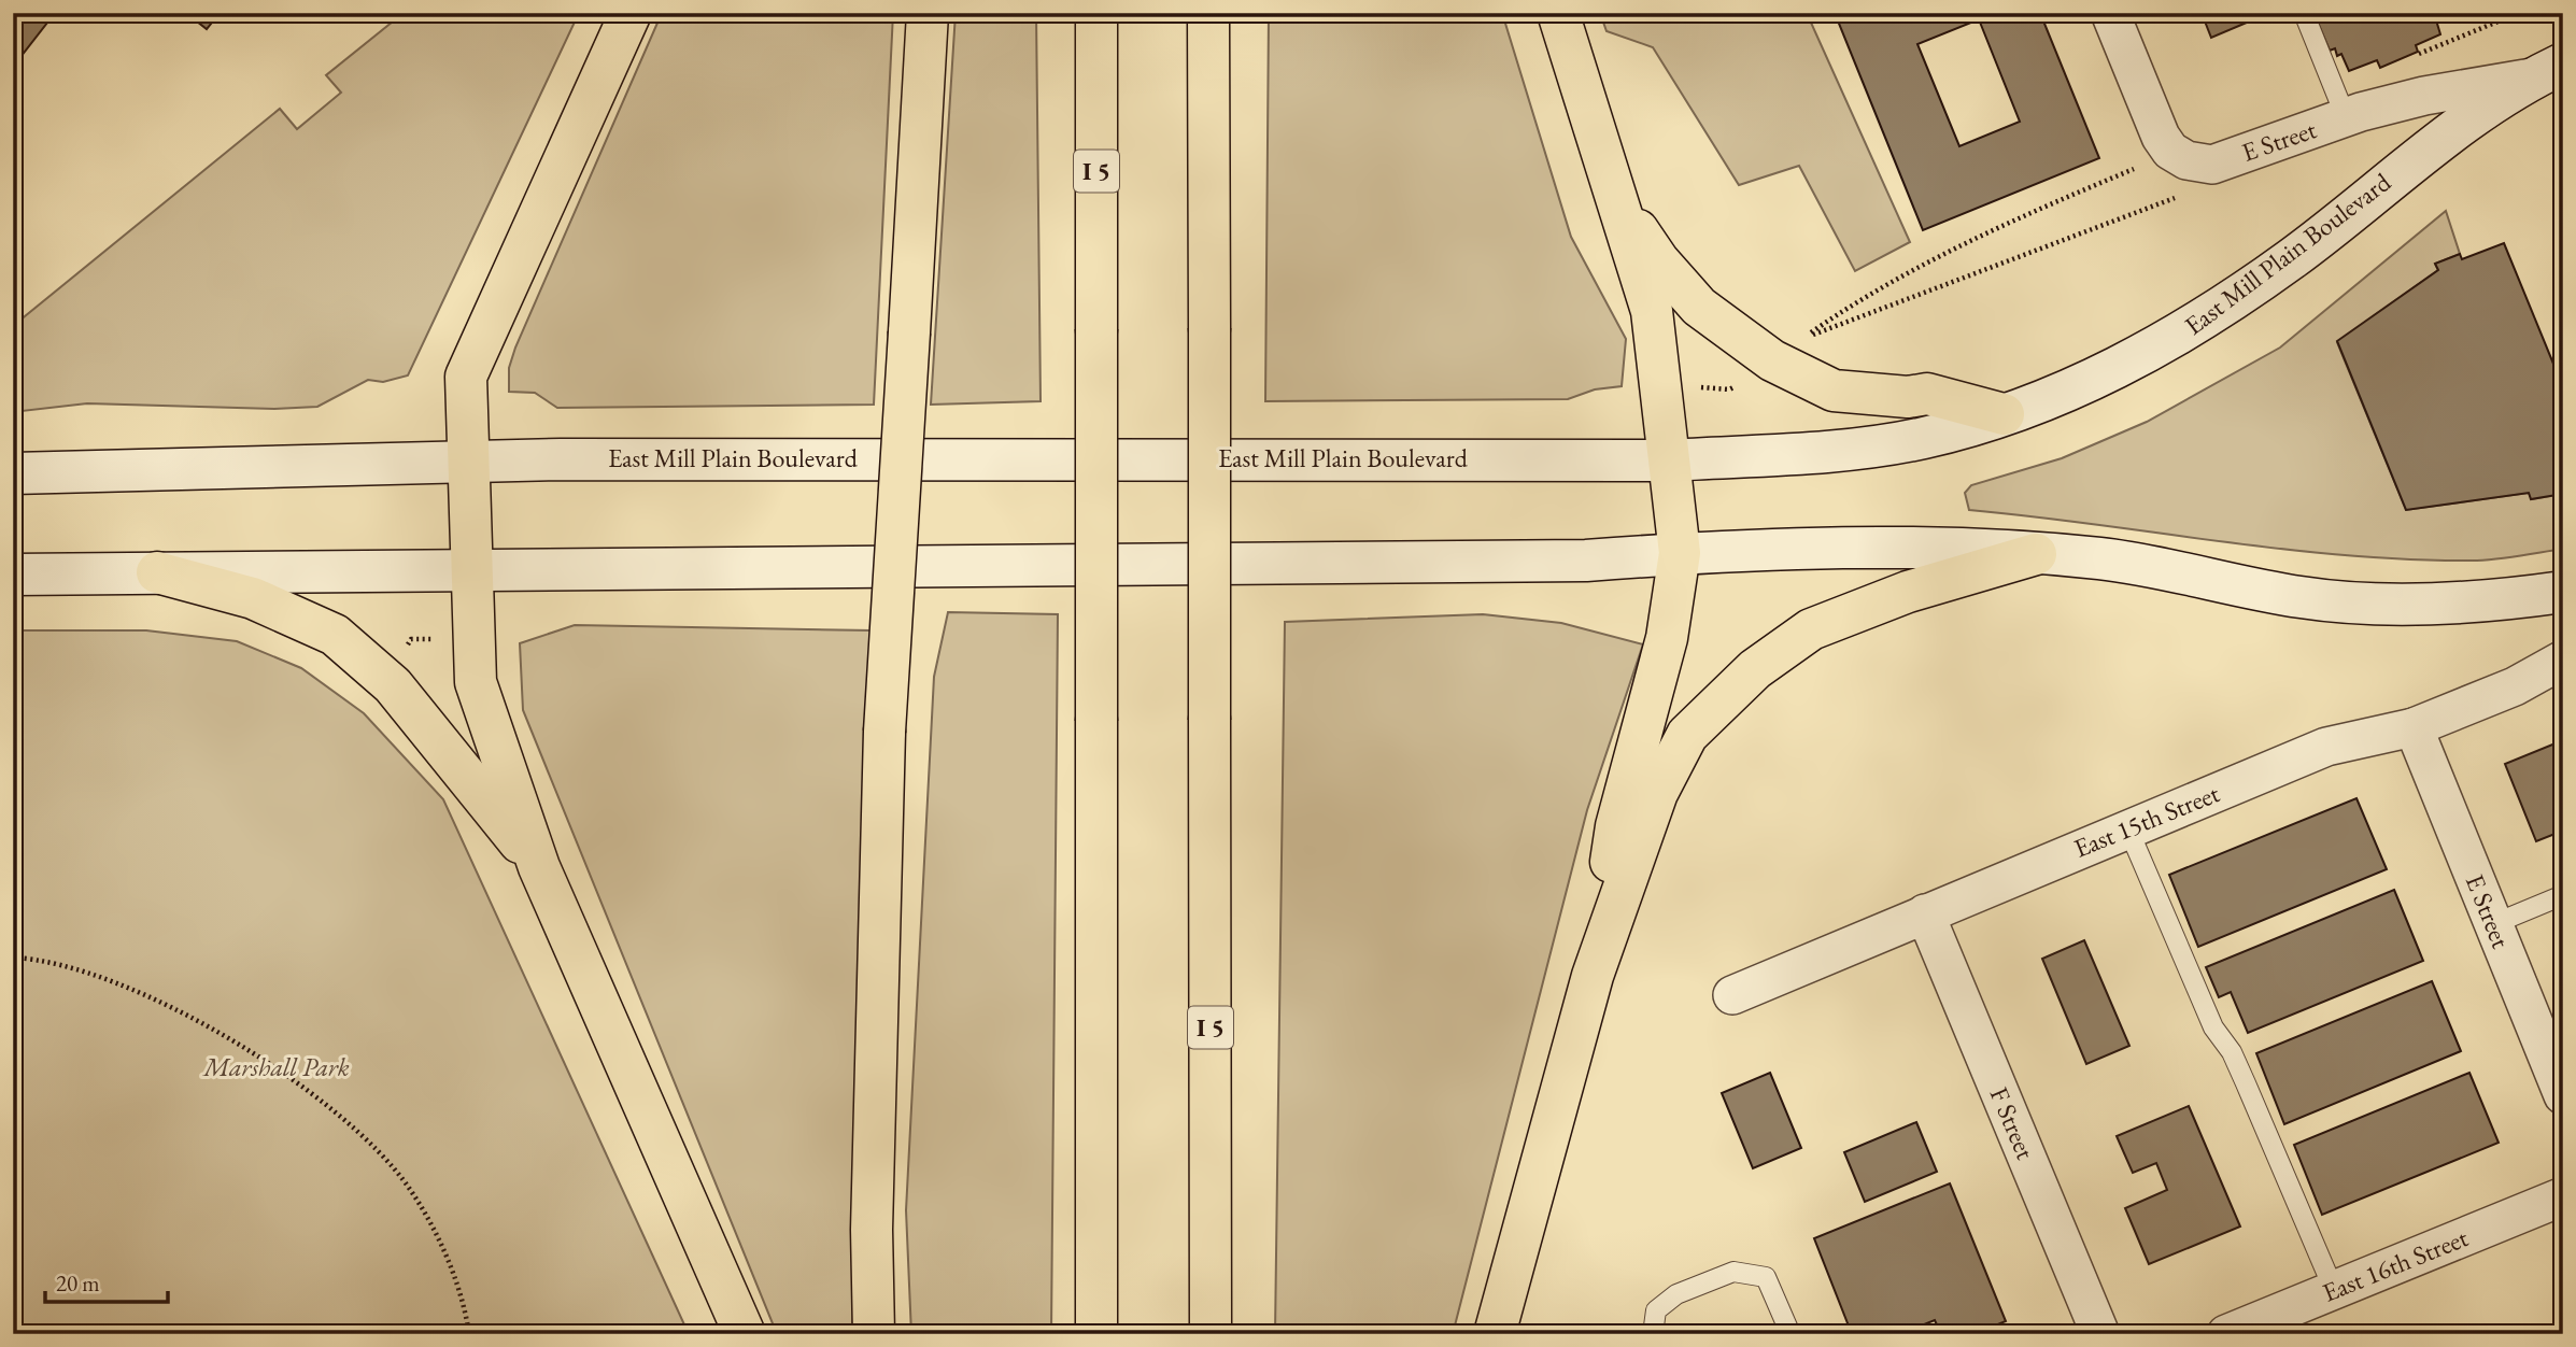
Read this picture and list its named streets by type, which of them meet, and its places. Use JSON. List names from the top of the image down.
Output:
{
  "streets": {
    "highway": ["I 5"],
    "main road": ["East Mill Plain Boulevard"],
    "street": [
      "E Street",
      "East 15th Street",
      "F Street",
      "East 16th Street"
    ]
  },
  "crossings": [
    ["E Street", "East Mill Plain Boulevard"],
    ["E Street", "East 15th Street"],
    ["East 15th Street", "F Street"]
  ],
  "parks": ["Marshall Park"],
  "scale_bar": "20 m"
}
